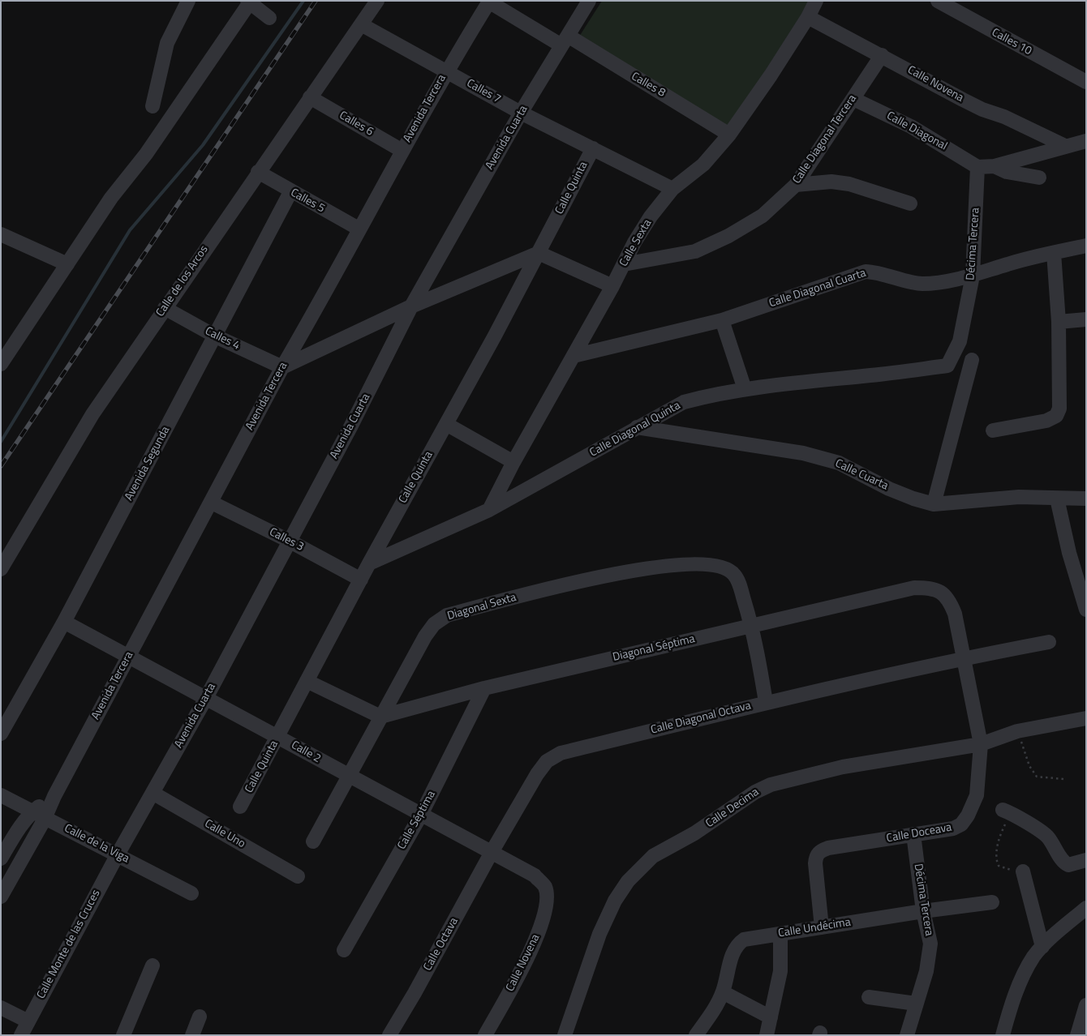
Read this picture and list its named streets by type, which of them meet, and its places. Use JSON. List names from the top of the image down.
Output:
{
  "streets": {
    "street": [
      "Calles 10",
      "Calle Novena",
      "Calles 8",
      "Calles 7",
      "Avenida Tercera",
      "Calles 6",
      "Calle Diagonal",
      "Avenida Cuarta",
      "Calle Diagonal Tercera",
      "Calle Quinta",
      "Calles 5",
      "Calle Sexta",
      "Décima Tercera",
      "Calle de los Arcos",
      "Calle Diagonal Cuarta",
      "Calles 4",
      "Calle Diagonal Quinta",
      "Avenida Segunda",
      "Calle Cuarta",
      "Calles 3",
      "Diagonal Sexta",
      "Diagonal Séptima",
      "Calle Diagonal Octava",
      "Calle 2",
      "Calle Decima",
      "Calle Séptima",
      "Calle Doceava",
      "Calle Uno",
      "Calle de la Viga",
      "Calle Undécima",
      "Calle Monte de las Cruces",
      "Calle Octava"
    ]
  },
  "crossings": [
    ["Calle Novena", "Calle Diagonal Tercera"],
    ["Calle Novena", "Calle Sexta"],
    ["Calle Novena", "Calle 2"],
    ["Calles 8", "Avenida Tercera"],
    ["Calles 8", "Avenida Cuarta"],
    ["Calles 8", "Calle Sexta"],
    ["Calles 7", "Avenida Tercera"],
    ["Calles 7", "Avenida Cuarta"],
    ["Calles 7", "Calle Quinta"],
    ["Calles 7", "Calle Sexta"],
    ["Calles 7", "Calle de los Arcos"],
    ["Avenida Tercera", "Calles 6"],
    ["Avenida Tercera", "Calles 5"],
    ["Avenida Tercera", "Calles 4"],
    ["Avenida Tercera", "Calles 3"],
    ["Avenida Tercera", "Calle 2"],
    ["Avenida Tercera", "Calle de la Viga"],
    ["Calles 6", "Calle de los Arcos"],
    ["Calle Diagonal", "Calle Diagonal Tercera"],
    ["Calle Diagonal", "Décima Tercera"],
    ["Avenida Cuarta", "Calles 3"],
    ["Avenida Cuarta", "Calle 2"],
    ["Avenida Cuarta", "Calle Uno"],
    ["Avenida Cuarta", "Calle de la Viga"],
    ["Avenida Cuarta", "Calle Monte de las Cruces"],
    ["Calle Diagonal Tercera", "Calle Sexta"],
    ["Calle Quinta", "Calle Diagonal Quinta"],
    ["Calle Quinta", "Calles 3"],
    ["Calle Quinta", "Calle 2"],
    ["Calles 5", "Calle de los Arcos"],
    ["Calles 5", "Avenida Segunda"],
    ["Calle Sexta", "Calle Diagonal Cuarta"],
    ["Calle Sexta", "Calle Diagonal Quinta"],
    ["Décima Tercera", "Calle Diagonal Cuarta"],
    ["Décima Tercera", "Calle Diagonal Quinta"],
    ["Décima Tercera", "Calle Doceava"],
    ["Décima Tercera", "Calle Undécima"],
    ["Calle de los Arcos", "Calles 4"],
    ["Calles 4", "Avenida Segunda"],
    ["Calle Diagonal Quinta", "Calle Cuarta"],
    ["Avenida Segunda", "Calle 2"],
    ["Diagonal Sexta", "Diagonal Séptima"],
    ["Diagonal Sexta", "Calle Diagonal Octava"],
    ["Diagonal Sexta", "Calle 2"],
    ["Diagonal Séptima", "Calle Séptima"],
    ["Diagonal Séptima", "Calle Doceava"],
    ["Calle Diagonal Octava", "Calle 2"],
    ["Calle Diagonal Octava", "Calle Doceava"],
    ["Calle Diagonal Octava", "Calle Octava"],
    ["Calle 2", "Calle Séptima"],
    ["Calle 2", "Calle Octava"],
    ["Calle Decima", "Calle Doceava"],
    ["Calle Doceava", "Calle Undécima"],
    ["Calle de la Viga", "Calle Monte de las Cruces"]
  ]
}
